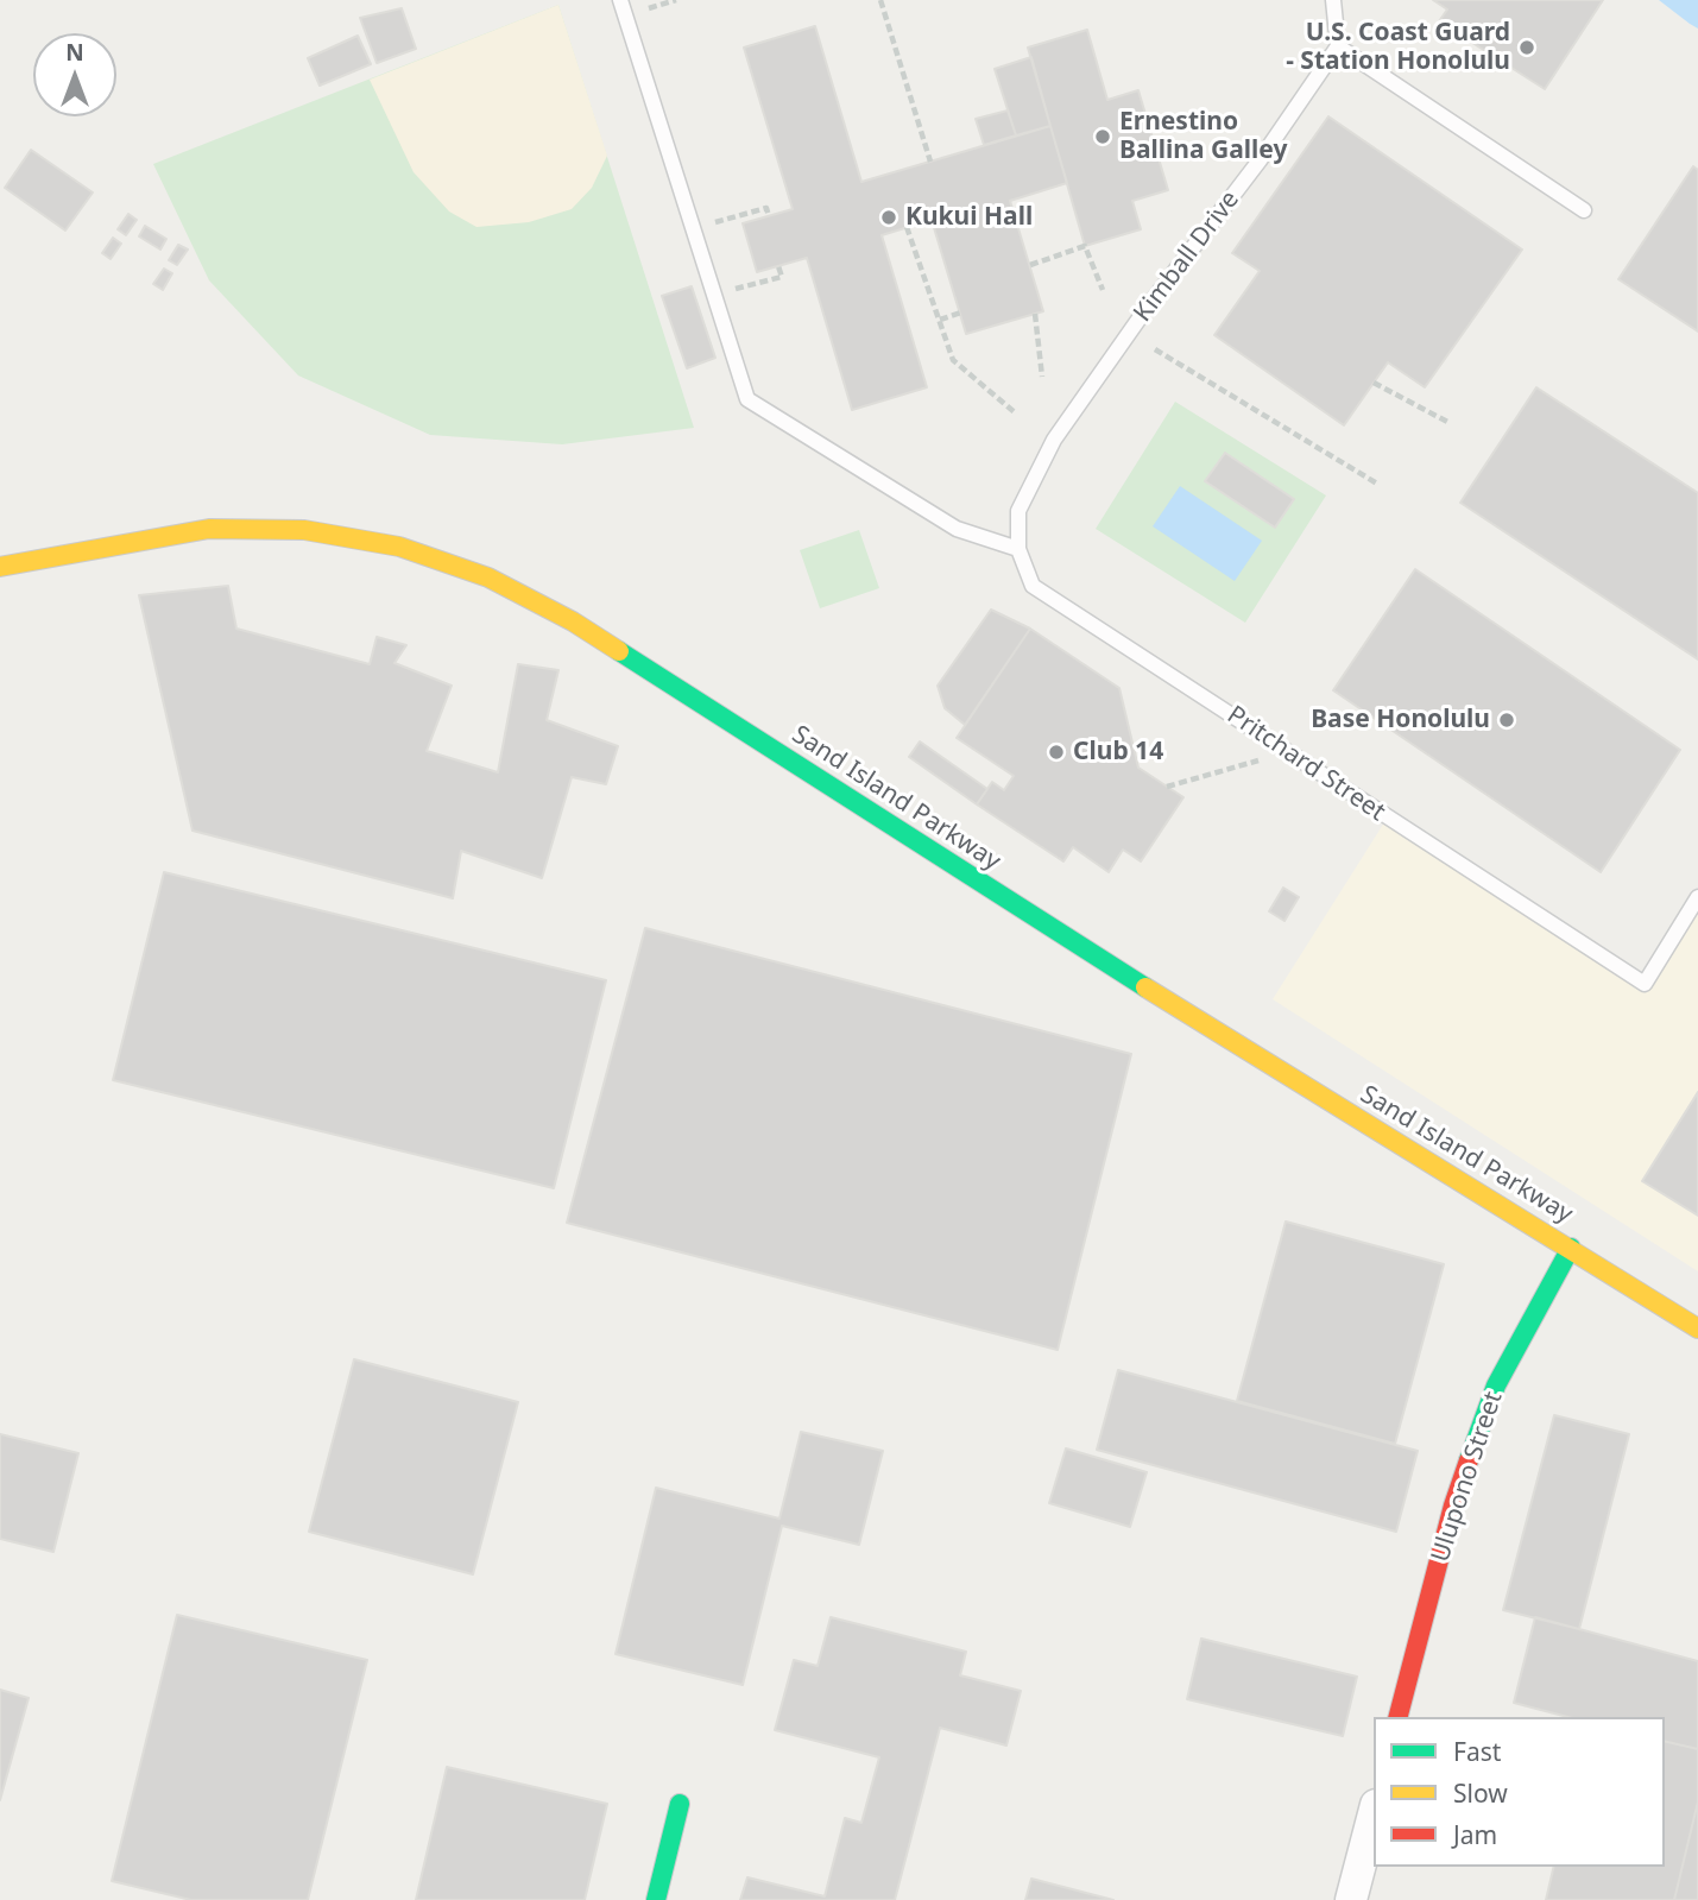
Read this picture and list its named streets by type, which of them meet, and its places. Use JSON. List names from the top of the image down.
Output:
{
  "streets": {
    "street": ["Sand Island Parkway", "Ulupono Street"],
    "lane": ["Kimball Drive", "Pritchard Street"]
  },
  "crossings": [
    ["Kimball Drive", "Pritchard Street"],
    ["Sand Island Parkway", "Ulupono Street"]
  ],
  "places": [
    "U.S. Coast Guard - Station Honolulu",
    "Ernestino Ballina Galley",
    "Kukui Hall",
    "Base Honolulu",
    "Club 14"
  ],
  "legend": ["Fast", "Slow", "Jam"],
  "north": "top"
}
